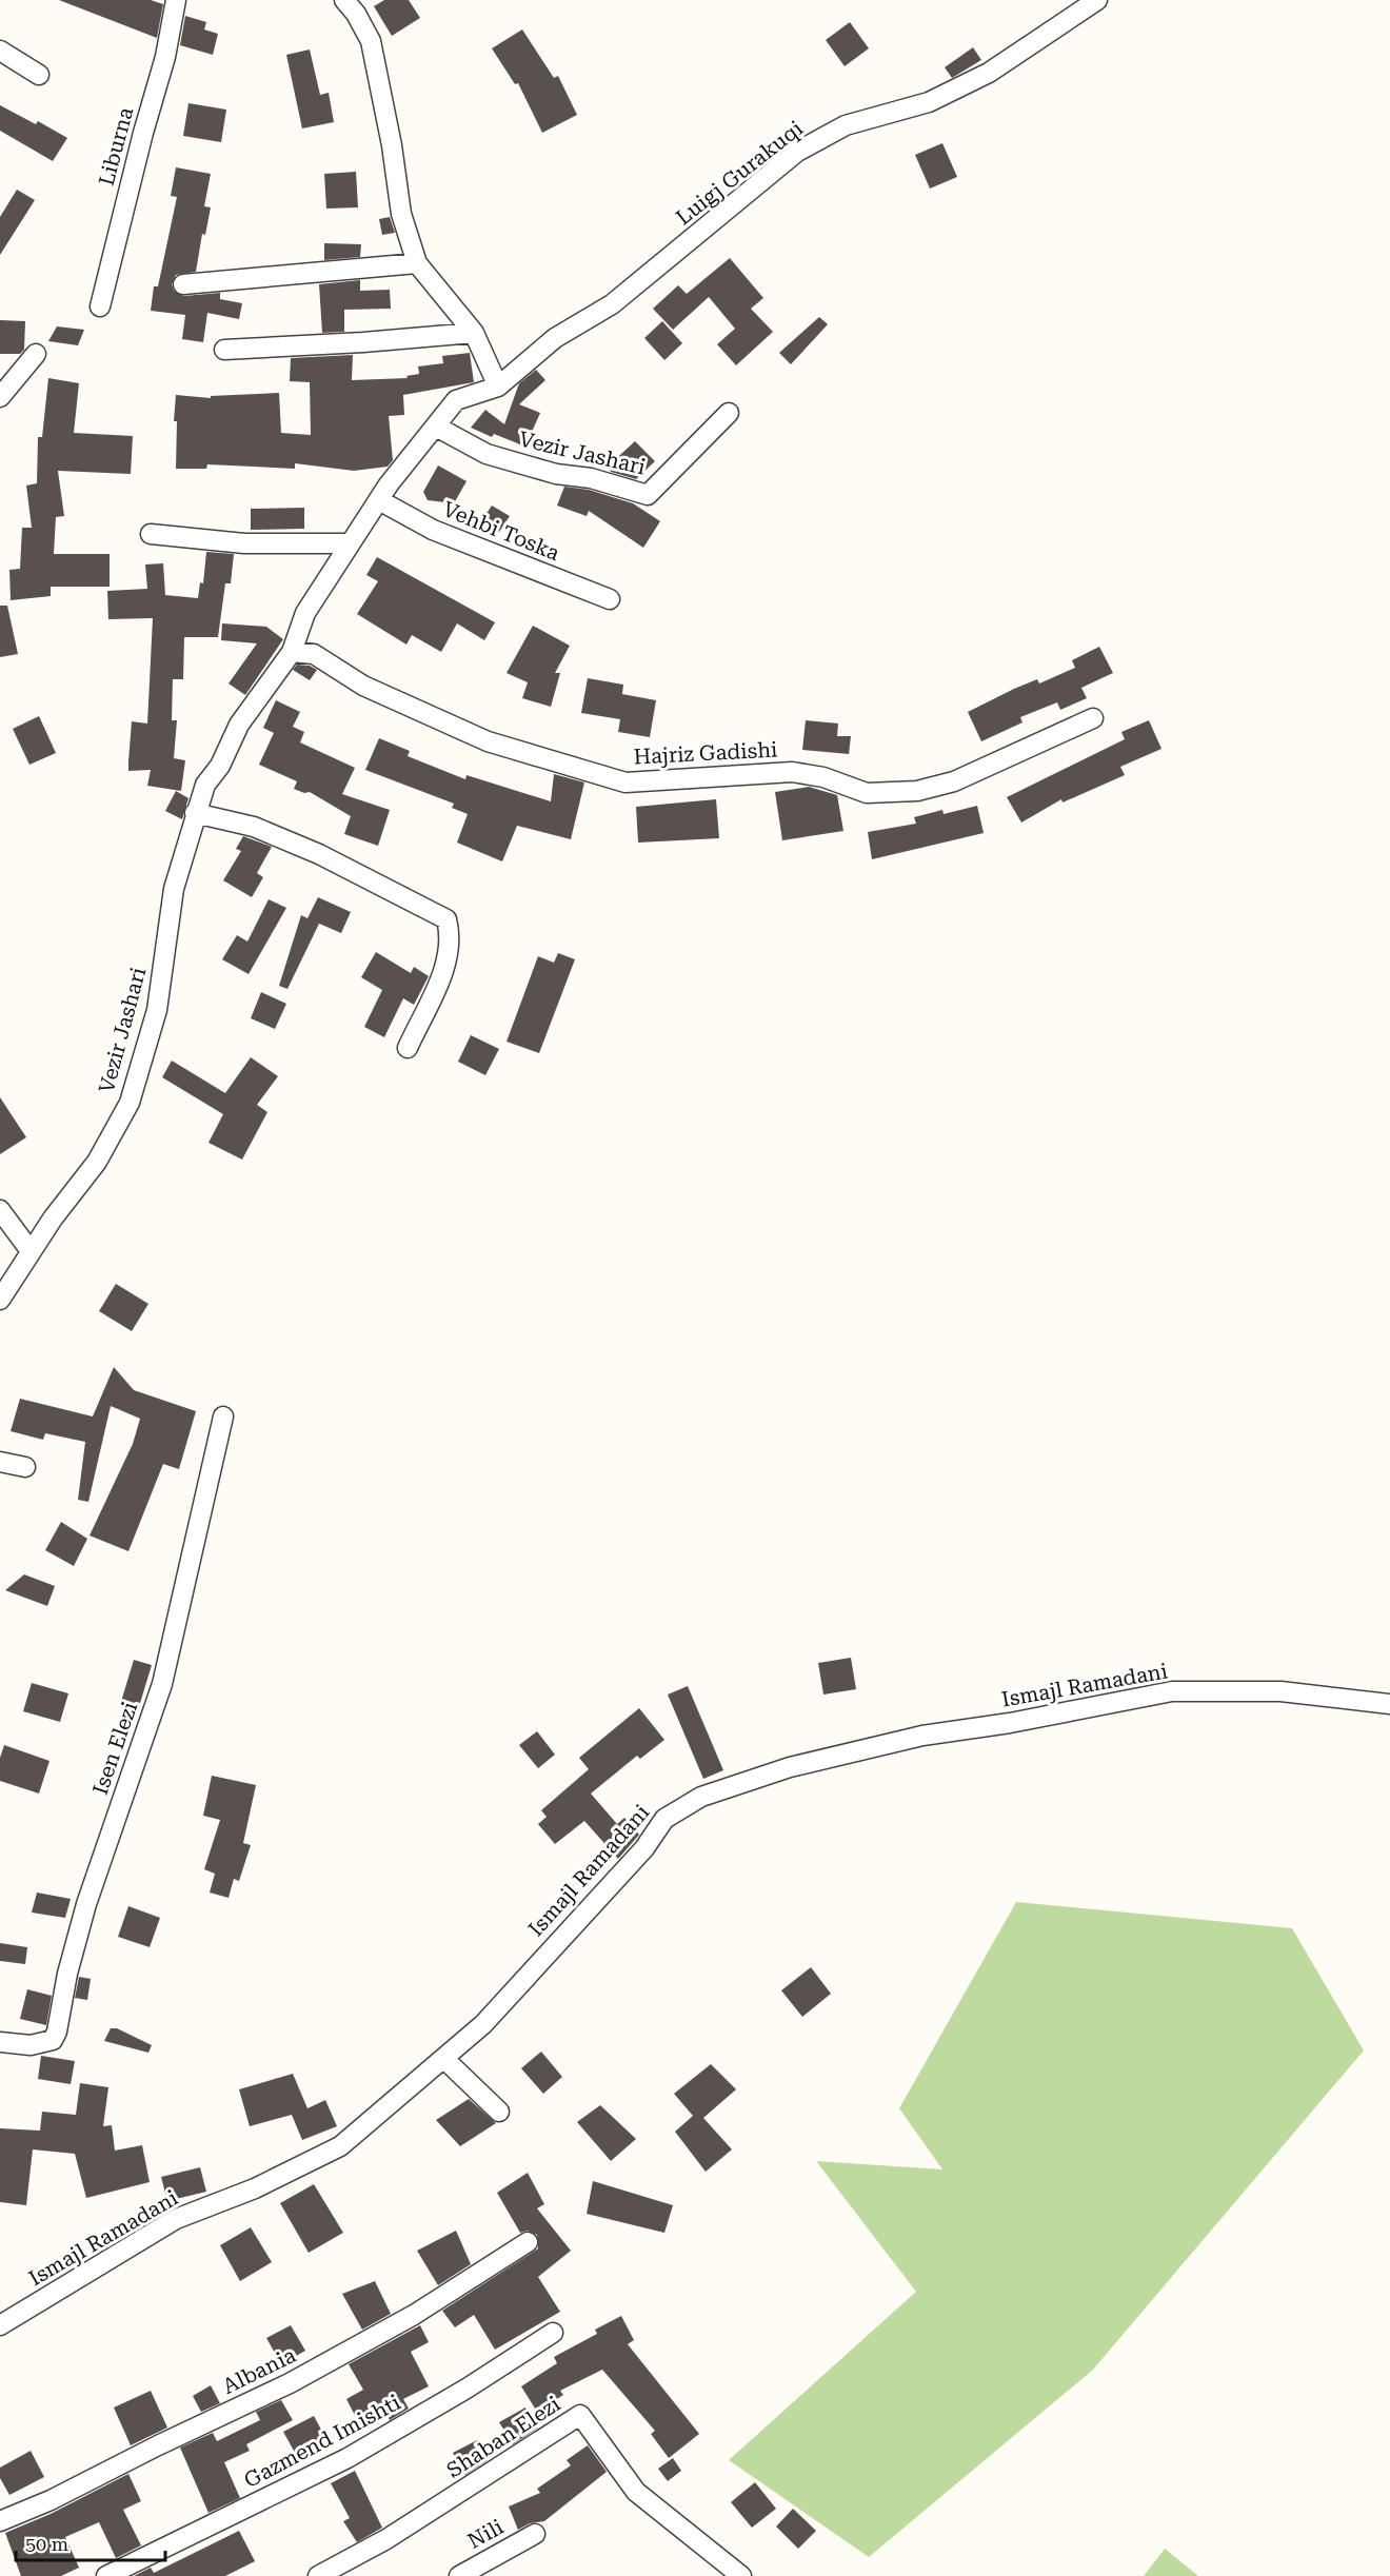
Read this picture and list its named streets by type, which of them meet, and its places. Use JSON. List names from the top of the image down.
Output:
{
  "streets": {
    "street": [
      "Liburna",
      "Luigj Gurakuqi",
      "Vezir Jashari",
      "Vehbi Toska",
      "Hajriz Gadishi",
      "Ismajl Ramadani",
      "Isen Elezi",
      "Albania",
      "Shaban Elezi",
      "Gazmend Imishti",
      "Nili"
    ]
  },
  "crossings": [
    ["Luigj Gurakuqi", "Vezir Jashari"],
    ["Vezir Jashari", "Vehbi Toska"],
    ["Vezir Jashari", "Hajriz Gadishi"]
  ],
  "scale_bar": "50 m"
}
